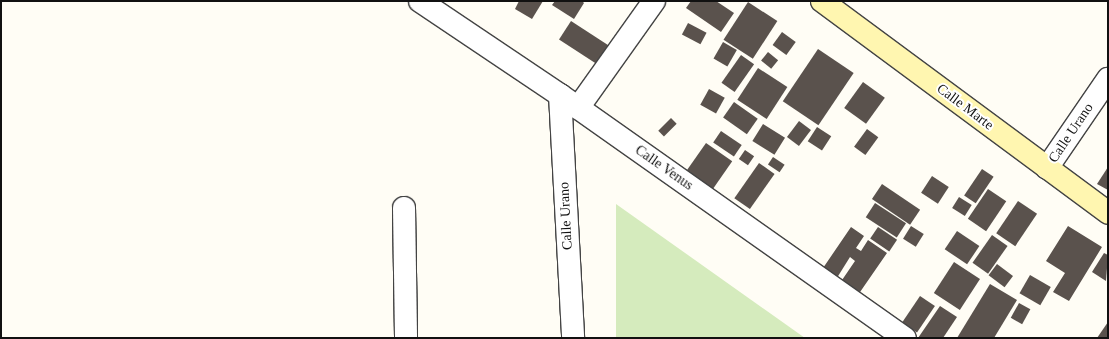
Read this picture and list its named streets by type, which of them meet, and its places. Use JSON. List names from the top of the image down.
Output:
{
  "streets": {
    "street": ["Calle Marte", "Calle Urano", "Calle Venus"]
  },
  "crossings": [
    ["Calle Marte", "Calle Urano"],
    ["Calle Urano", "Calle Venus"]
  ]
}
